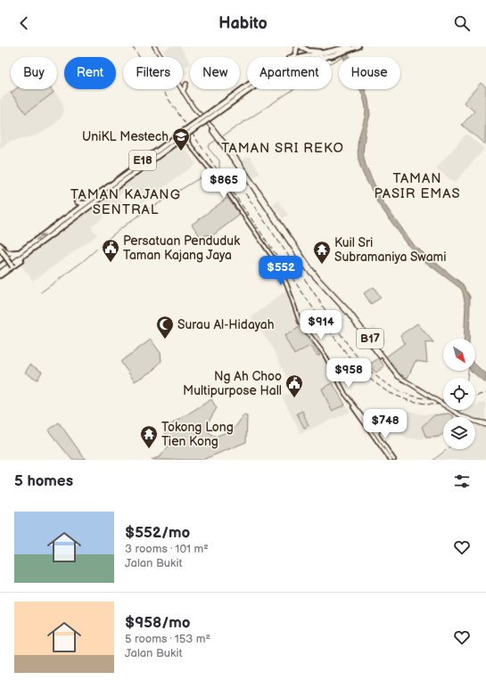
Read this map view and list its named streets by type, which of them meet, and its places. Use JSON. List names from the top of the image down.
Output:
{
  "streets": {
    "highway": ["E18"],
    "main road": ["B17"]
  },
  "districts": ["TAMAN SRI REKO", "TAMAN PASIR EMAS", "TAMAN KAJANG SENTRAL"],
  "places": {
    "school or university": ["UniKL Mestech"],
    "public building": ["Persatuan Penduduk Taman Kajang Jaya", "Ng Ah Choo Multipurpose Hall"],
    "temple": ["Kuil Sri Subramaniya Swami", "Tokong Long Tien Kong"],
    "mosque": ["Surau Al-Hidayah"]
  },
  "north": "bottom right",
  "page": {
    "header": "Habito",
    "chip": [
      "Buy",
      "Rent",
      "Filters",
      "New",
      "Apartment",
      "House"
    ],
    "price": [
      "$865",
      "$552",
      "$914",
      "$958",
      "$748"
    ],
    "heading": "5 homes",
    "list": [
      {
        "name": "$552/mo",
        "note": "3 rooms · 101 m² · Jalan Bukit"
      },
      {
        "name": "$958/mo",
        "note": "5 rooms · 153 m² · Jalan Bukit"
      }
    ]
  }
}
